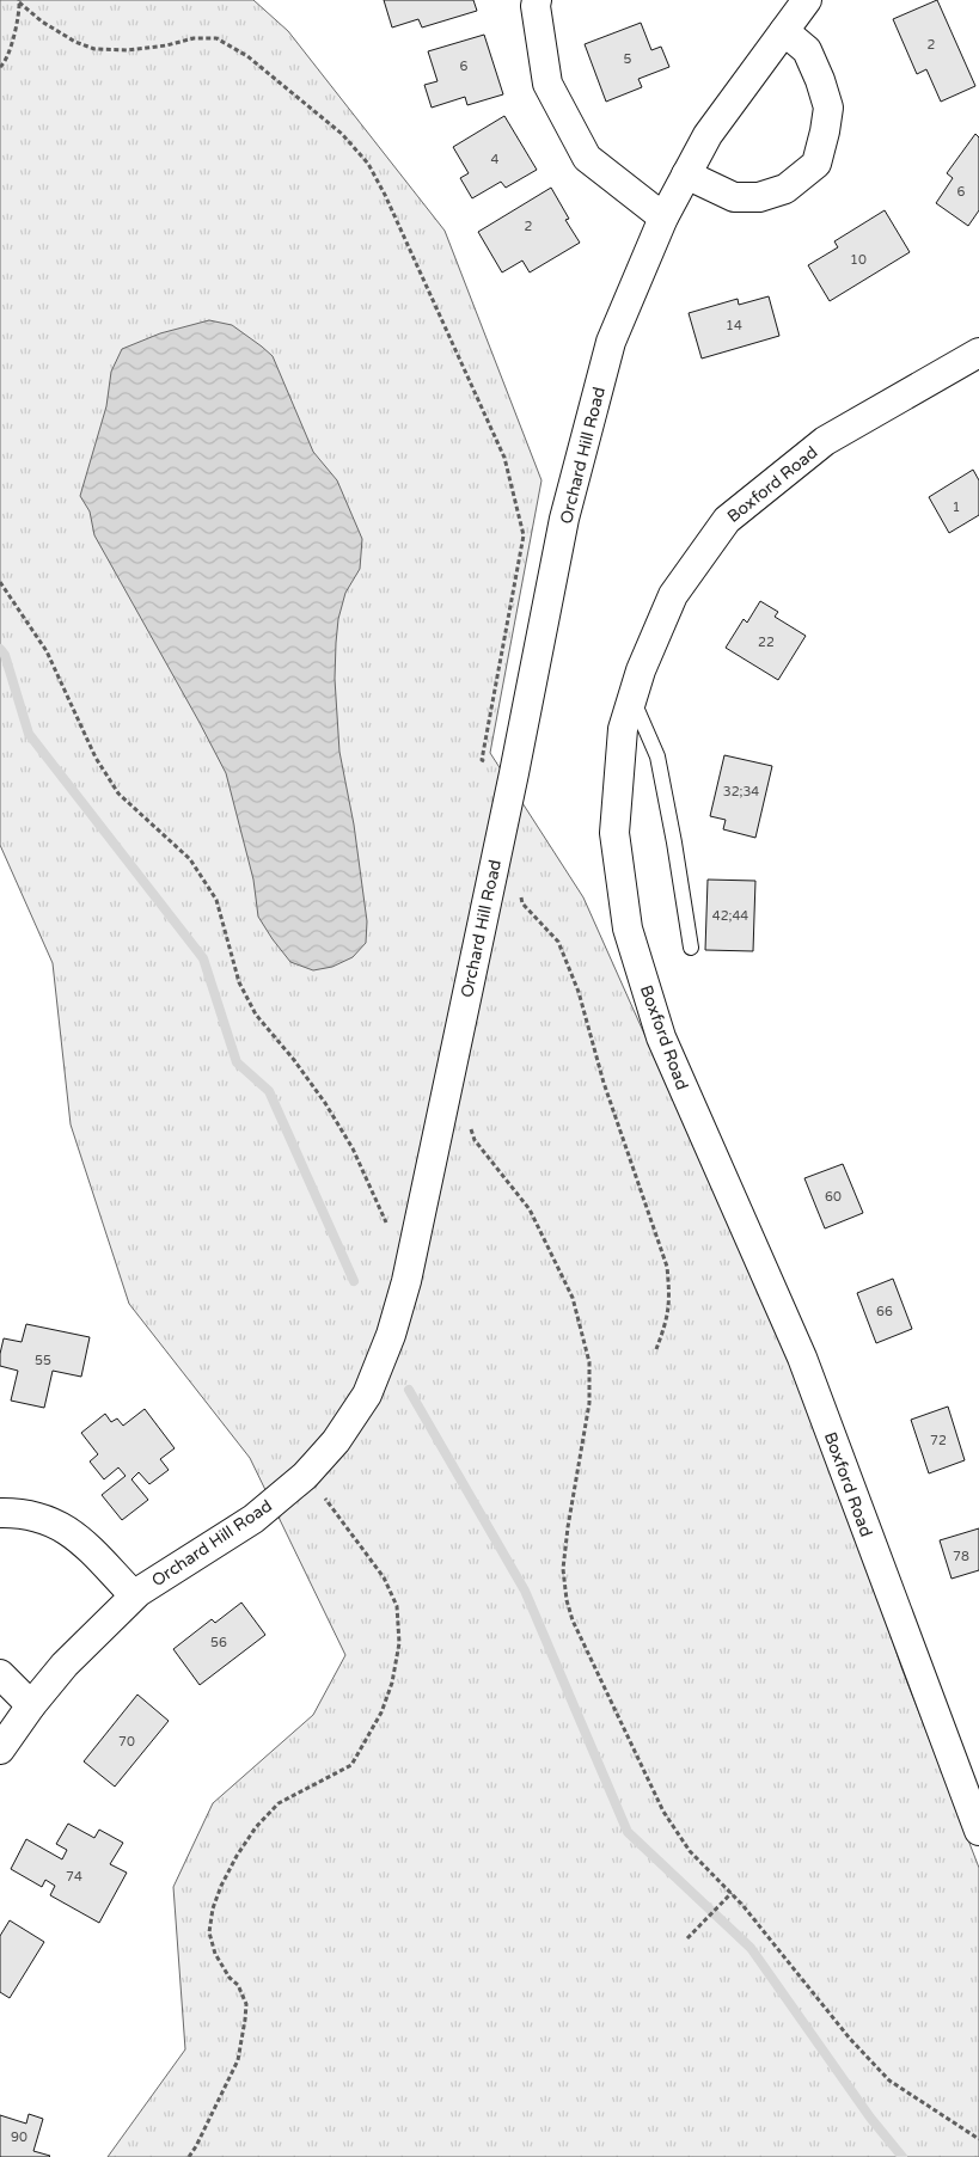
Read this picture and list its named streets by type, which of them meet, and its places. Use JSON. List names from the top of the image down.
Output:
{
  "streets": {
    "street": ["Orchard Hill Road", "Boxford Road"]
  },
  "house_numbers": [
    "2",
    "5",
    "6",
    "4",
    "6",
    "2",
    "10",
    "14",
    "1",
    "22",
    "32;34",
    "42;44",
    "60",
    "66",
    "55",
    "72",
    "78",
    "56",
    "70",
    "74",
    "90"
  ]
}
